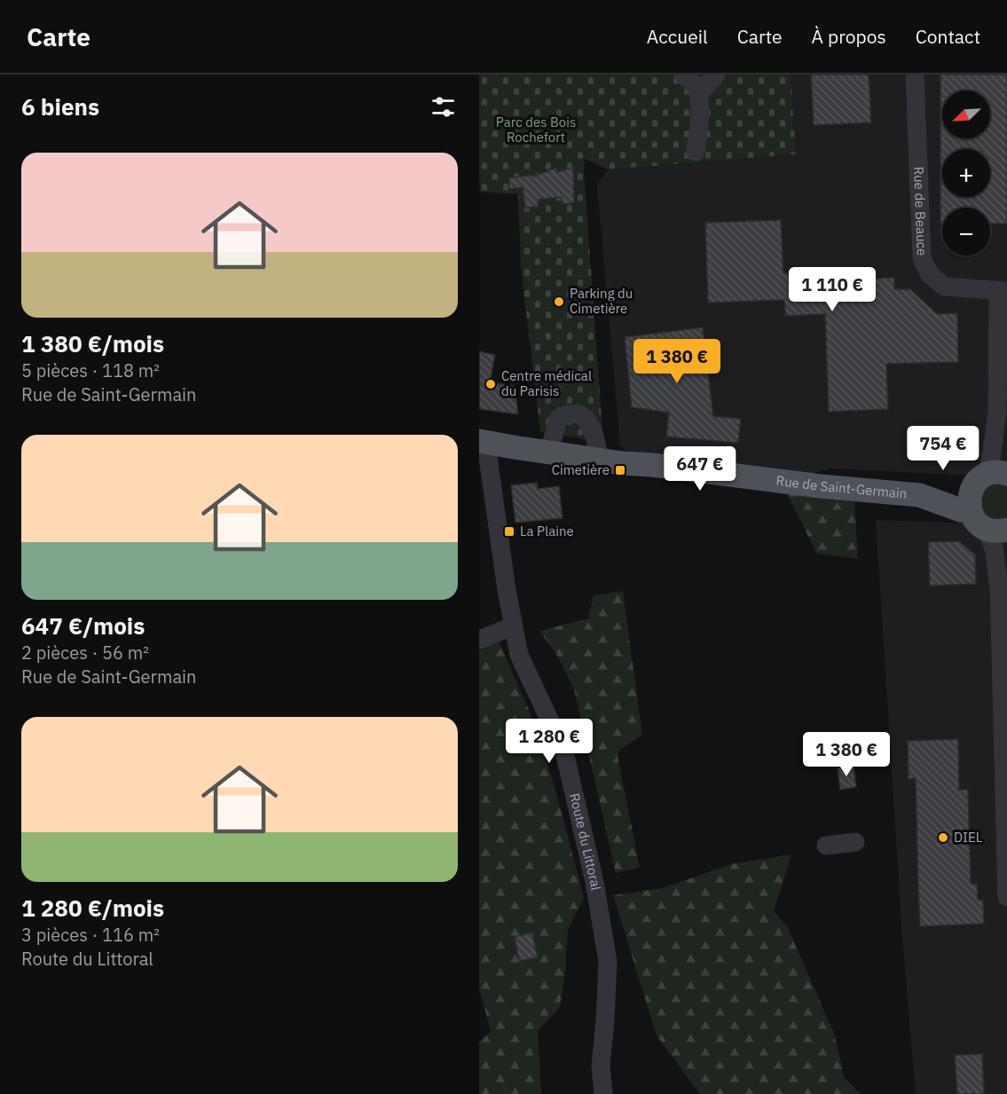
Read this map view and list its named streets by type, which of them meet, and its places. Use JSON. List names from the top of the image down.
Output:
{
  "streets": {
    "main road": ["Rue de Saint-Germain"],
    "street": ["Rue de Beauce", "Route du Littoral"]
  },
  "crossings": [
    ["Rue de Saint-Germain", "Route du Littoral"]
  ],
  "parks": ["Parc des Bois Rochefort"],
  "places": {
    "other": ["Parking du Cimetière", "Centre médical du Parisis", "DIEL"],
    "transit": ["Cimetière", "La Plaine"]
  },
  "north": "bottom left",
  "page": {
    "header": "Carte",
    "nav": [
      "Accueil",
      "Carte",
      "À propos",
      "Contact"
    ],
    "heading": "6 biens",
    "map_buttons": ["+", "−"],
    "list": [
      {
        "name": "1 380 €/mois",
        "note": "5 pièces · 118 m² · Rue de Saint-Germain"
      },
      {
        "name": "647 €/mois",
        "note": "2 pièces · 56 m² · Rue de Saint-Germain"
      },
      {
        "name": "1 280 €/mois",
        "note": "3 pièces · 116 m² · Route du Littoral"
      }
    ],
    "price": [
      "1 110 €",
      "1 380 €",
      "754 €",
      "647 €",
      "1 280 €",
      "1 380 €"
    ]
  }
}
